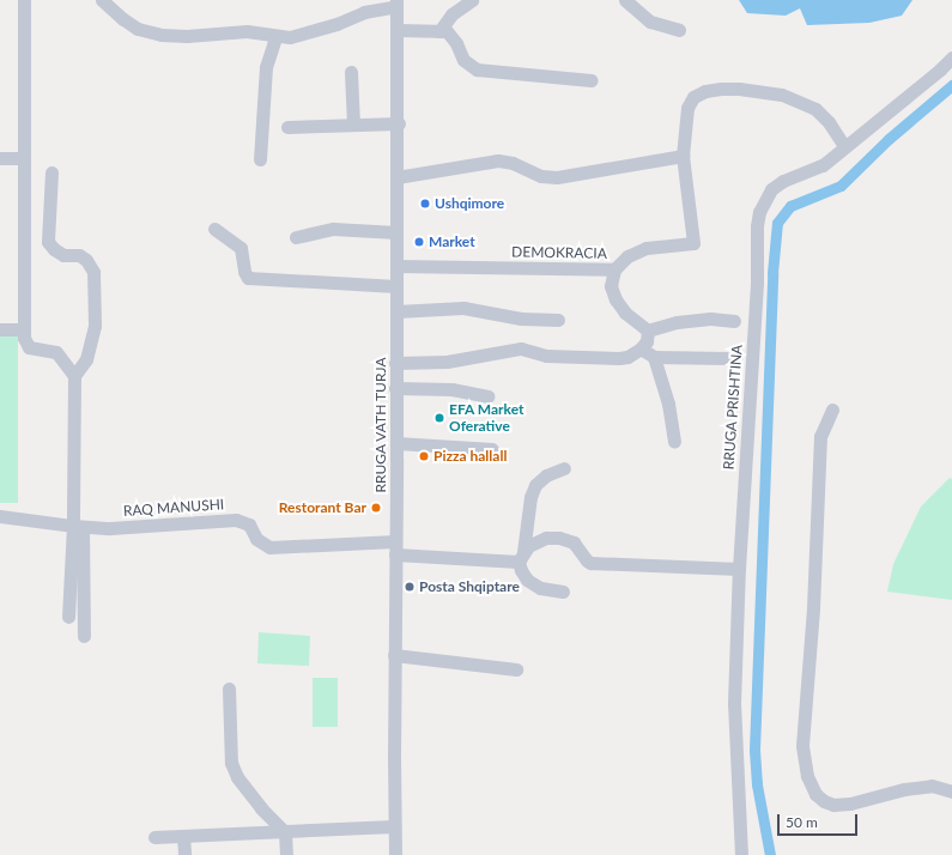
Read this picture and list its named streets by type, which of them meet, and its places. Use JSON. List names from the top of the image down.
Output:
{
  "streets": {
    "street": [
      "DEMOKRACIA",
      "RRUGA PRISHTINA",
      "RRUGA VATH TURJA",
      "RAQ MANUSHI"
    ]
  },
  "crossings": [
    ["DEMOKRACIA", "RRUGA VATH TURJA"],
    ["RRUGA VATH TURJA", "RAQ MANUSHI"]
  ],
  "places": [
    "Ushqimore",
    "Market",
    "EFA Market Oferative",
    "Pizza hallall",
    "Restorant Bar",
    "Posta Shqiptare"
  ],
  "scale_bar": "50 m"
}
